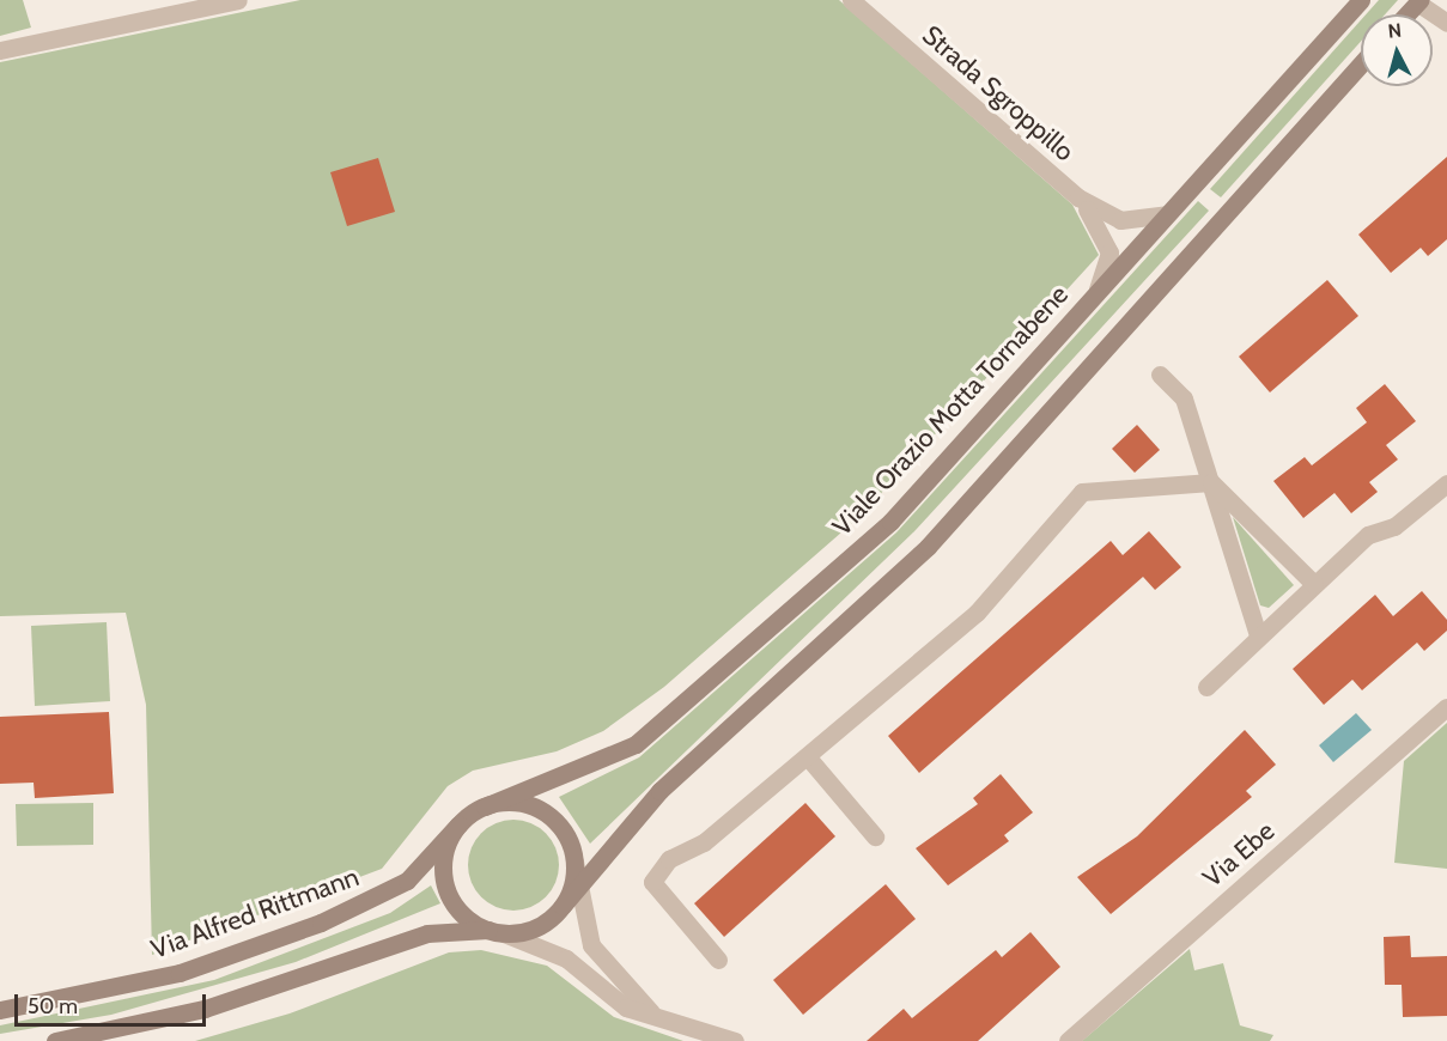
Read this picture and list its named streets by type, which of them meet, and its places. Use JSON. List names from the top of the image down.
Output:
{
  "streets": {
    "main road": ["Viale Orazio Motta Tornabene", "Via Alfred Rittmann"],
    "street": ["Strada Sgroppillo", "Via Ebe"]
  },
  "crossings": [
    ["Viale Orazio Motta Tornabene", "Via Alfred Rittmann"]
  ],
  "scale_bar": "50 m",
  "north": "top"
}
